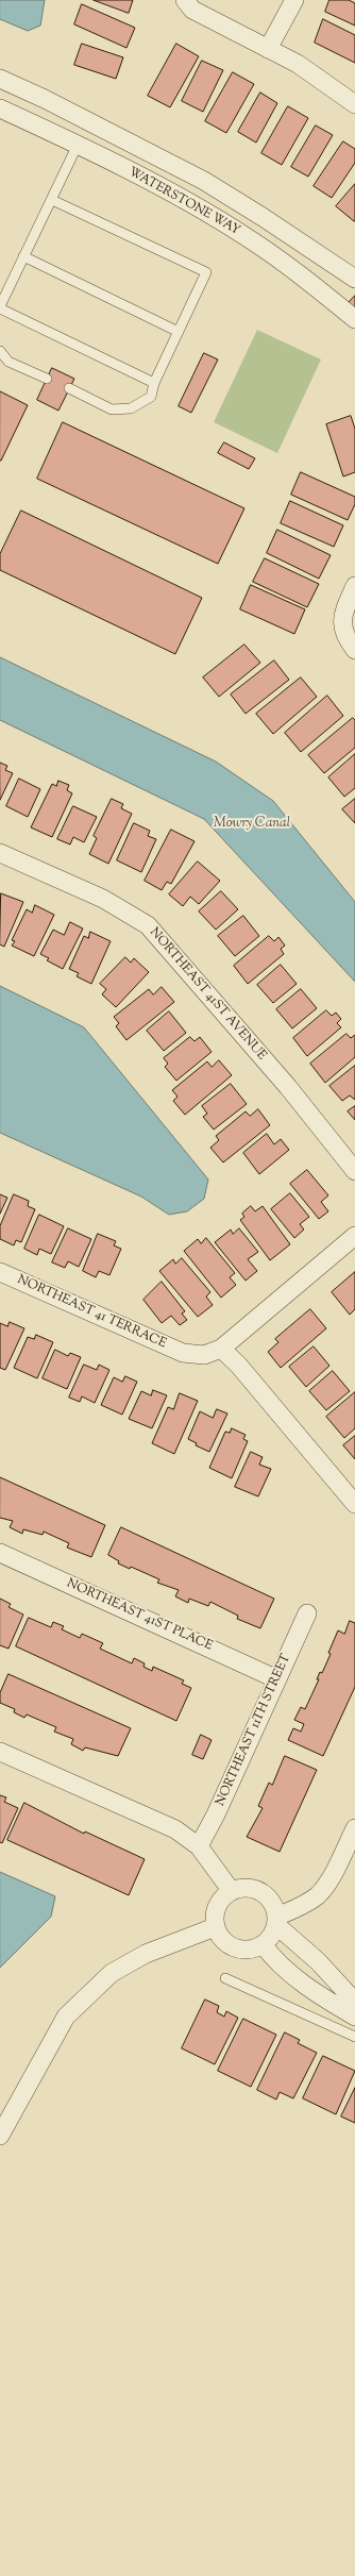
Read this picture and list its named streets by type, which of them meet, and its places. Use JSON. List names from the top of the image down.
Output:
{
  "streets": {
    "street": [
      "WATERSTONE WAY",
      "NORTHEAST 41ST AVENUE",
      "NORTHEAST 41 TERRACE",
      "NORTHEAST 41ST PLACE",
      "NORTHEAST 11TH STREET"
    ]
  },
  "crossings": [
    ["NORTHEAST 41ST PLACE", "NORTHEAST 11TH STREET"]
  ],
  "water": ["Mowry Canal"]
}
